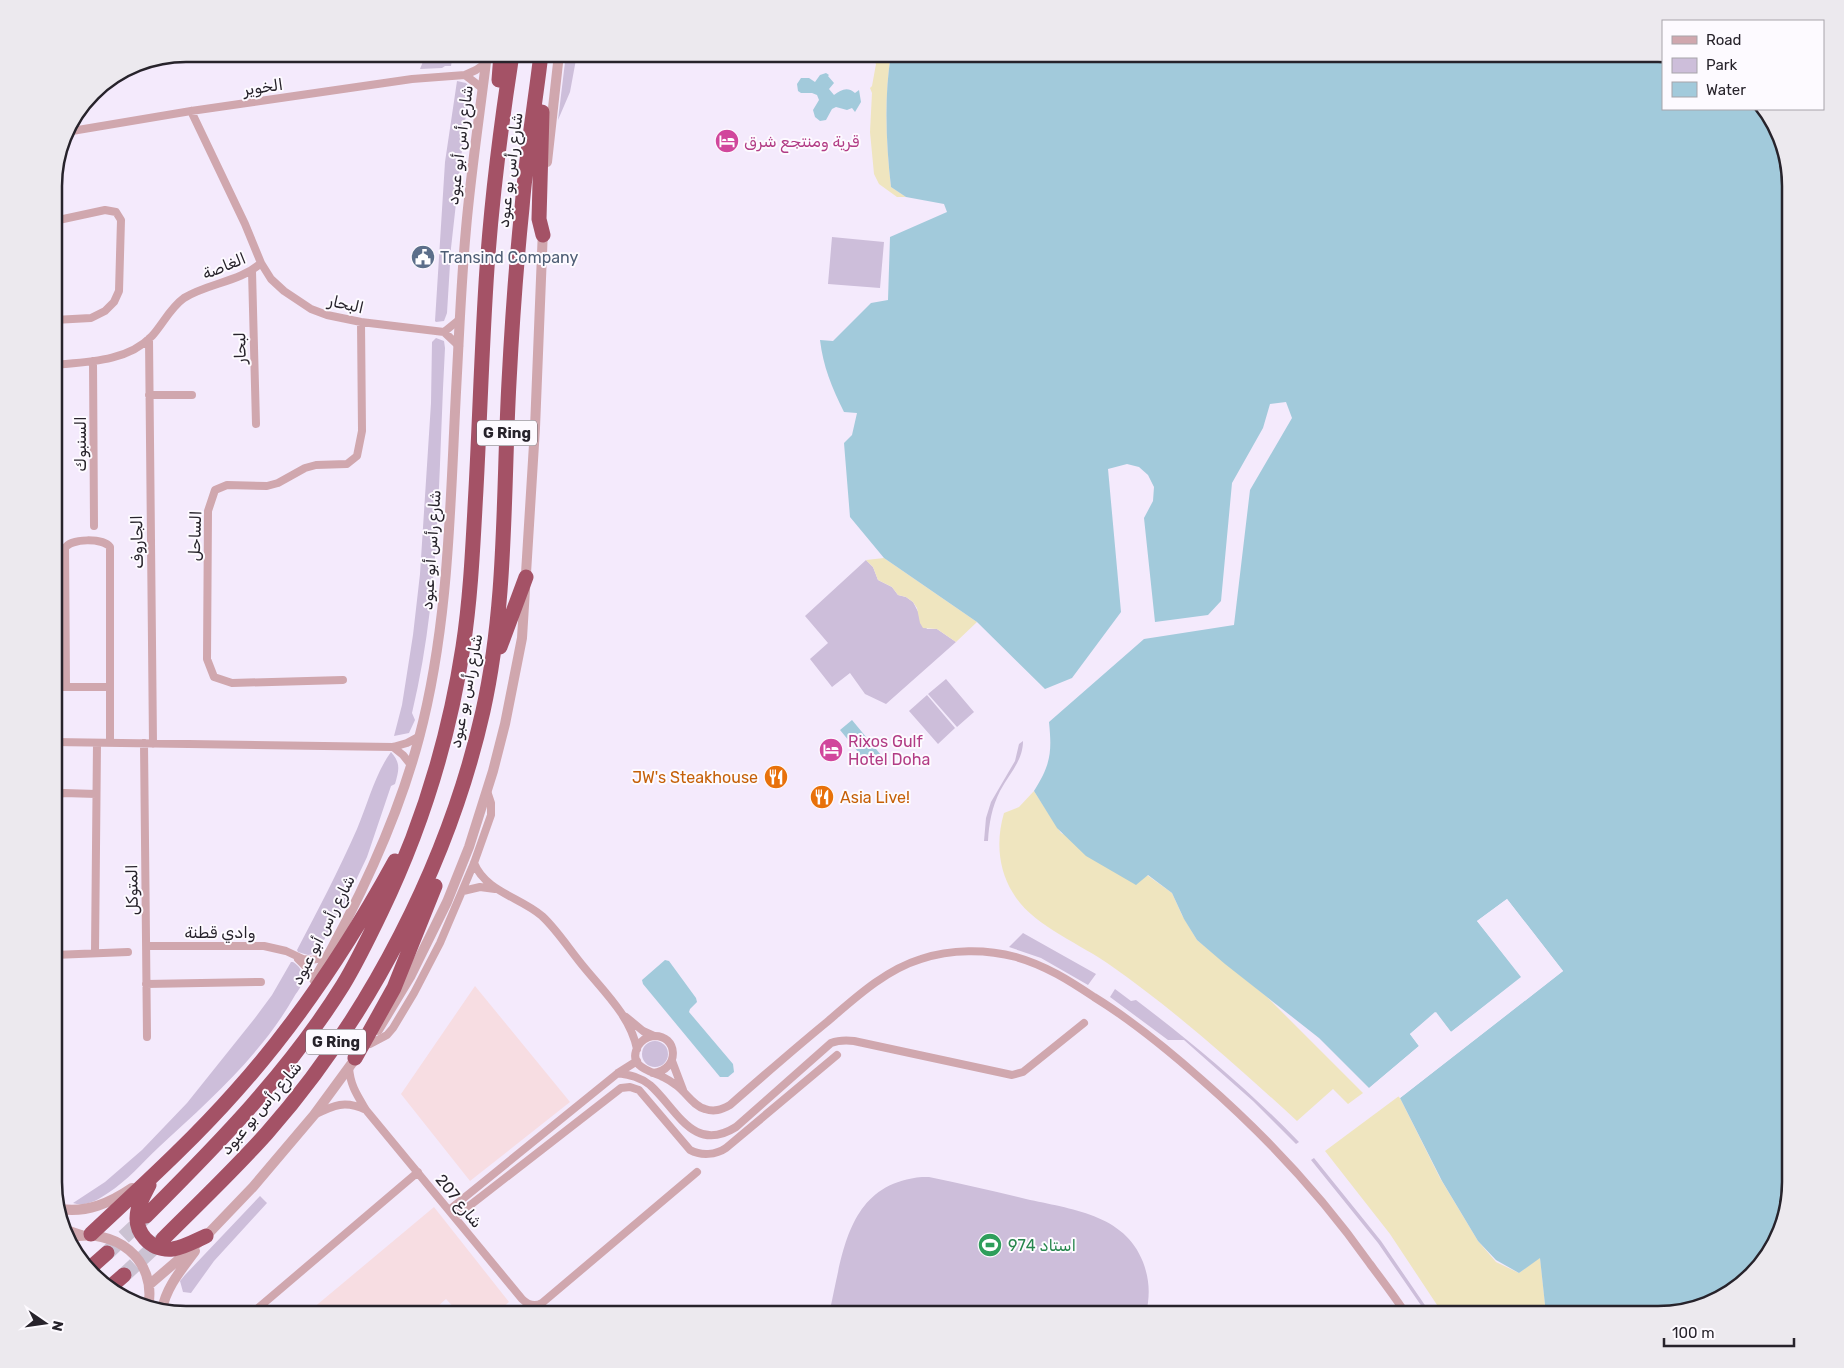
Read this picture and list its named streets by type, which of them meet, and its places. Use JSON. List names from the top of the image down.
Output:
{
  "streets": {
    "highway": ["شارع رأس بو عبود", "G Ring"],
    "street": [
      "الخوير",
      "شارع رأس أبو عبود",
      "الغاصة",
      "البحار",
      "لبحار",
      "السنبوك",
      "الساحل",
      "الجاروف",
      "المتوكل",
      "وادي قطنة",
      "شارع 207"
    ]
  },
  "crossings": [
    ["الخوير", "الغاصة"],
    ["شارع رأس أبو عبود", "وادي قطنة"],
    ["الغاصة", "البحار"],
    ["الغاصة", "لبحار"],
    ["الغاصة", "السنبوك"],
    ["الغاصة", "الجاروف"],
    ["البحار", "الساحل"],
    ["الجاروف", "المتوكل"],
    ["المتوكل", "وادي قطنة"]
  ],
  "places": {
    "hotel": ["قرية ومنتجع شرق", "Rixos Gulf Hotel Doha"],
    "public building": ["Transind Company"],
    "restaurant": ["JW's Steakhouse", "Asia Live!"],
    "sports": ["استاد 974"]
  },
  "legend": ["Road", "Park", "Water"],
  "scale_bar": "100 m",
  "north": "right"
}
